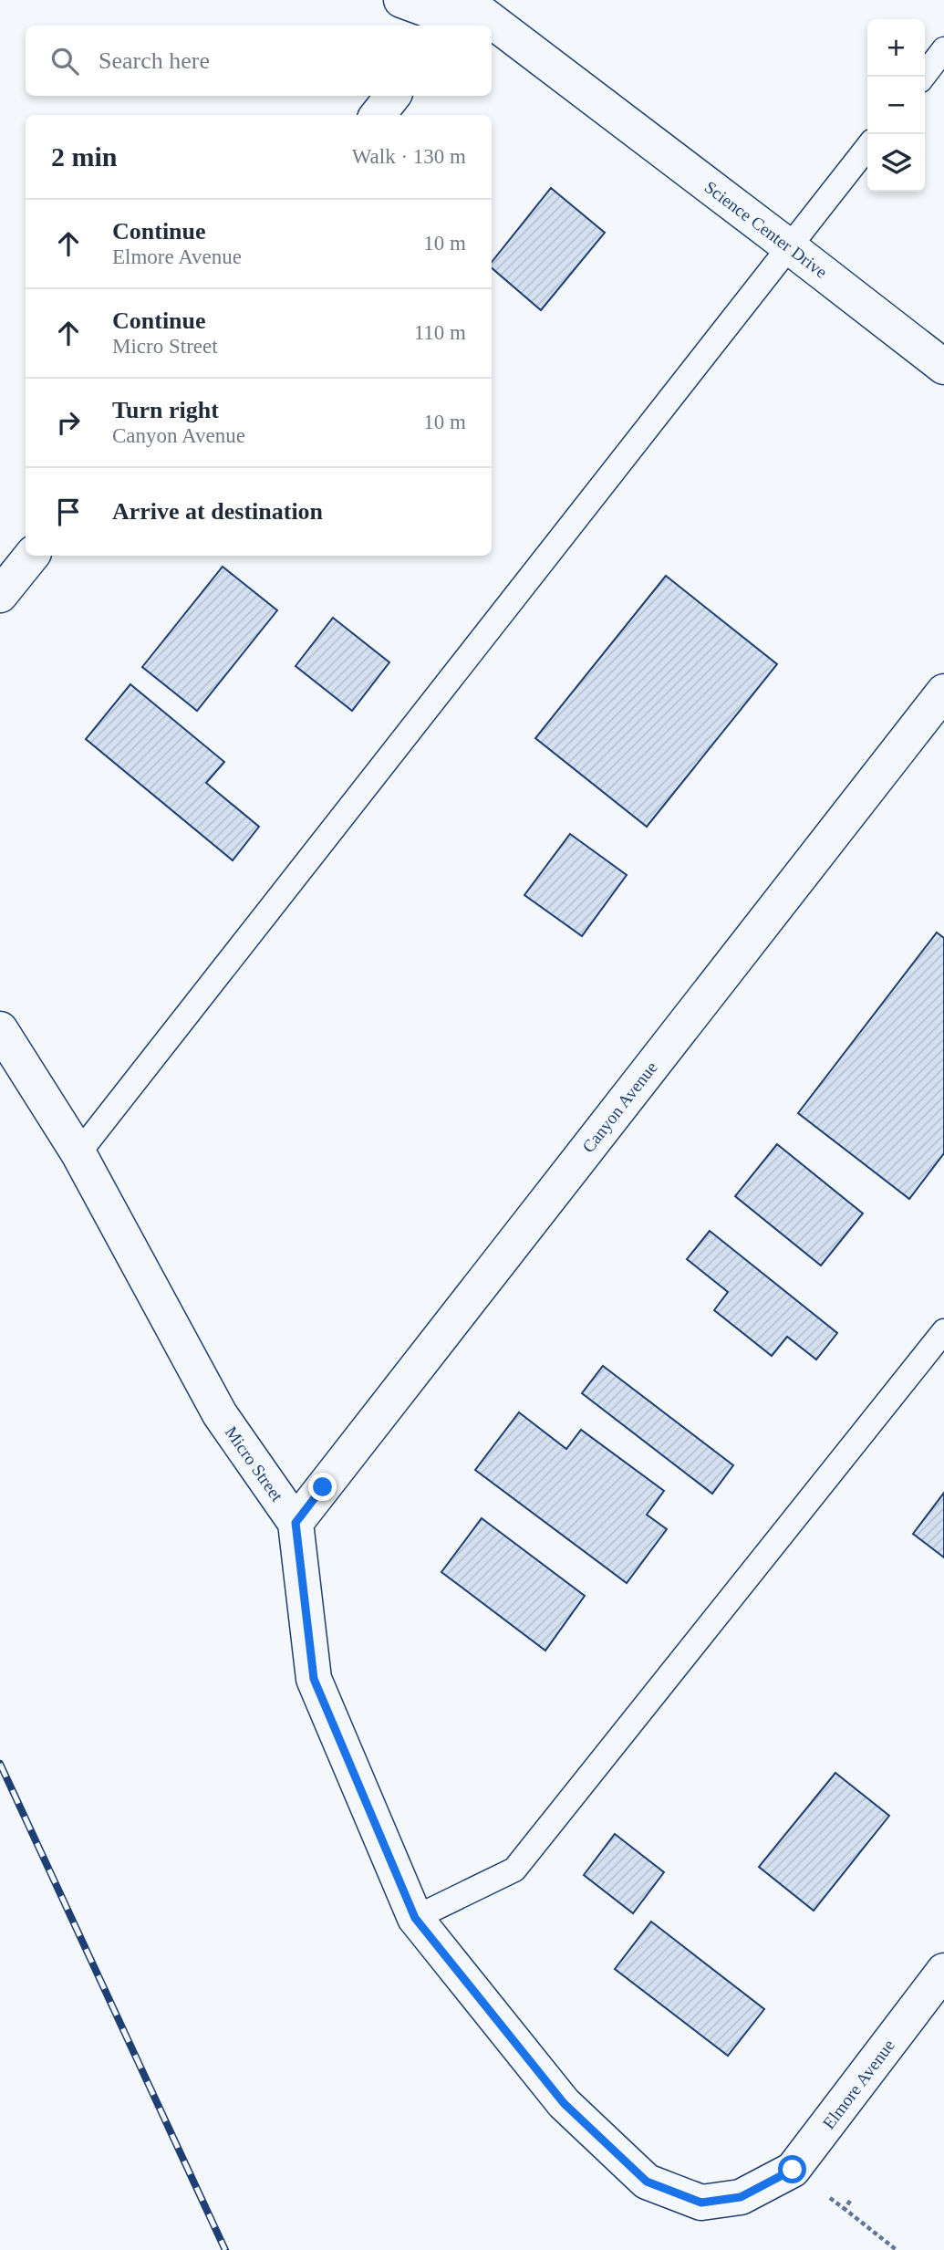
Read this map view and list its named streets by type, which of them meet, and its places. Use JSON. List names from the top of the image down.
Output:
{
  "streets": {
    "street": [
      "Science Center Drive",
      "Canyon Avenue",
      "Micro Street",
      "Elmore Avenue"
    ]
  },
  "crossings": [
    ["Canyon Avenue", "Micro Street"],
    ["Micro Street", "Elmore Avenue"]
  ],
  "page": {
    "map_buttons": ["+", "−"],
    "search": "Search here",
    "heading": ["2 min", "Walk · 130 m"],
    "list": [
      ["Continue", "Elmore Avenue", "10 m"],
      ["Continue", "Micro Street", "110 m"],
      ["Turn right", "Canyon Avenue", "10 m"],
      "Arrive at destination"
    ]
  }
}
